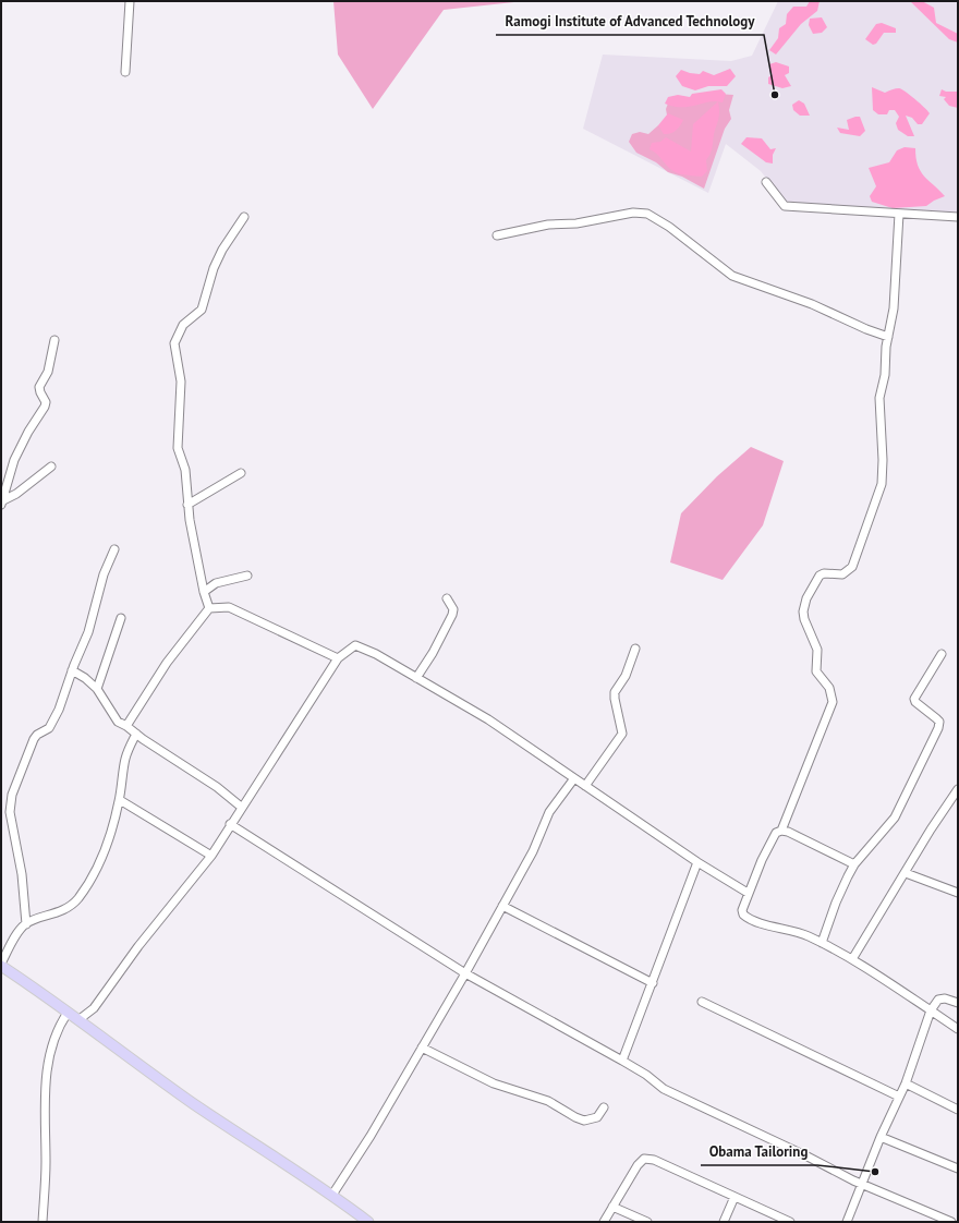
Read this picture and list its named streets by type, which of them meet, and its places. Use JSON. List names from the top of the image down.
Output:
{
  "places": ["Ramogi Institute of Advanced Technology", "Obama Tailoring"]
}
